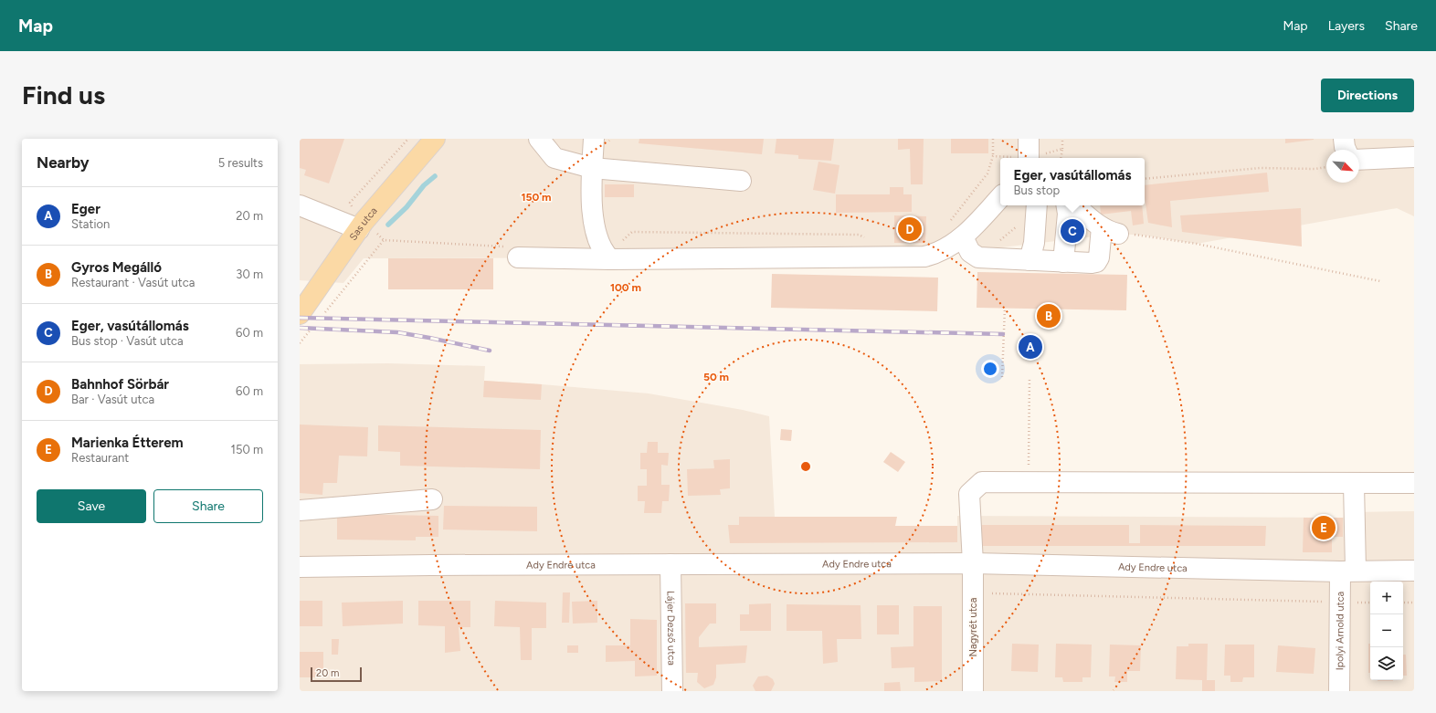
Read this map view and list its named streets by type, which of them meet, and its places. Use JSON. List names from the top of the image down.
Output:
{
  "streets": {
    "main road": ["Sas utca"],
    "street": [
      "Ady Endre utca",
      "Nagyrét utca",
      "Lájer Dezső utca",
      "Ipolyi Arnold utca"
    ]
  },
  "crossings": [
    ["Ady Endre utca", "Nagyrét utca"],
    ["Ady Endre utca", "Lájer Dezső utca"],
    ["Ady Endre utca", "Ipolyi Arnold utca"]
  ],
  "scale_bar": "20 m",
  "north": "bottom right",
  "page": {
    "header": "Map",
    "nav": ["Map", "Layers", "Share"],
    "buttons": [
      "Directions",
      ["Save", "Share"]
    ],
    "title": "Find us",
    "heading": ["Nearby", "5 results"],
    "popup": ["Eger, vasútállomás", "Bus stop"],
    "list": [
      {
        "mark": "A",
        "name": "Eger",
        "note": "Station",
        "value": "20 m"
      },
      {
        "mark": "B",
        "name": "Gyros Megálló",
        "note": "Restaurant · Vasút utca",
        "value": "30 m"
      },
      {
        "mark": "C",
        "name": "Eger, vasútállomás",
        "note": "Bus stop · Vasút utca",
        "value": "60 m"
      },
      {
        "mark": "D",
        "name": "Bahnhof Sörbár",
        "note": "Bar · Vasút utca",
        "value": "60 m"
      },
      {
        "mark": "E",
        "name": "Marienka Étterem",
        "note": "Restaurant",
        "value": "150 m"
      }
    ],
    "pins": [
      "D",
      "C",
      "B",
      "A",
      "E"
    ],
    "map_buttons": ["+", "−"],
    "scale": "20 m"
  },
  "rings": ["150 m", "100 m", "50 m"]
}
